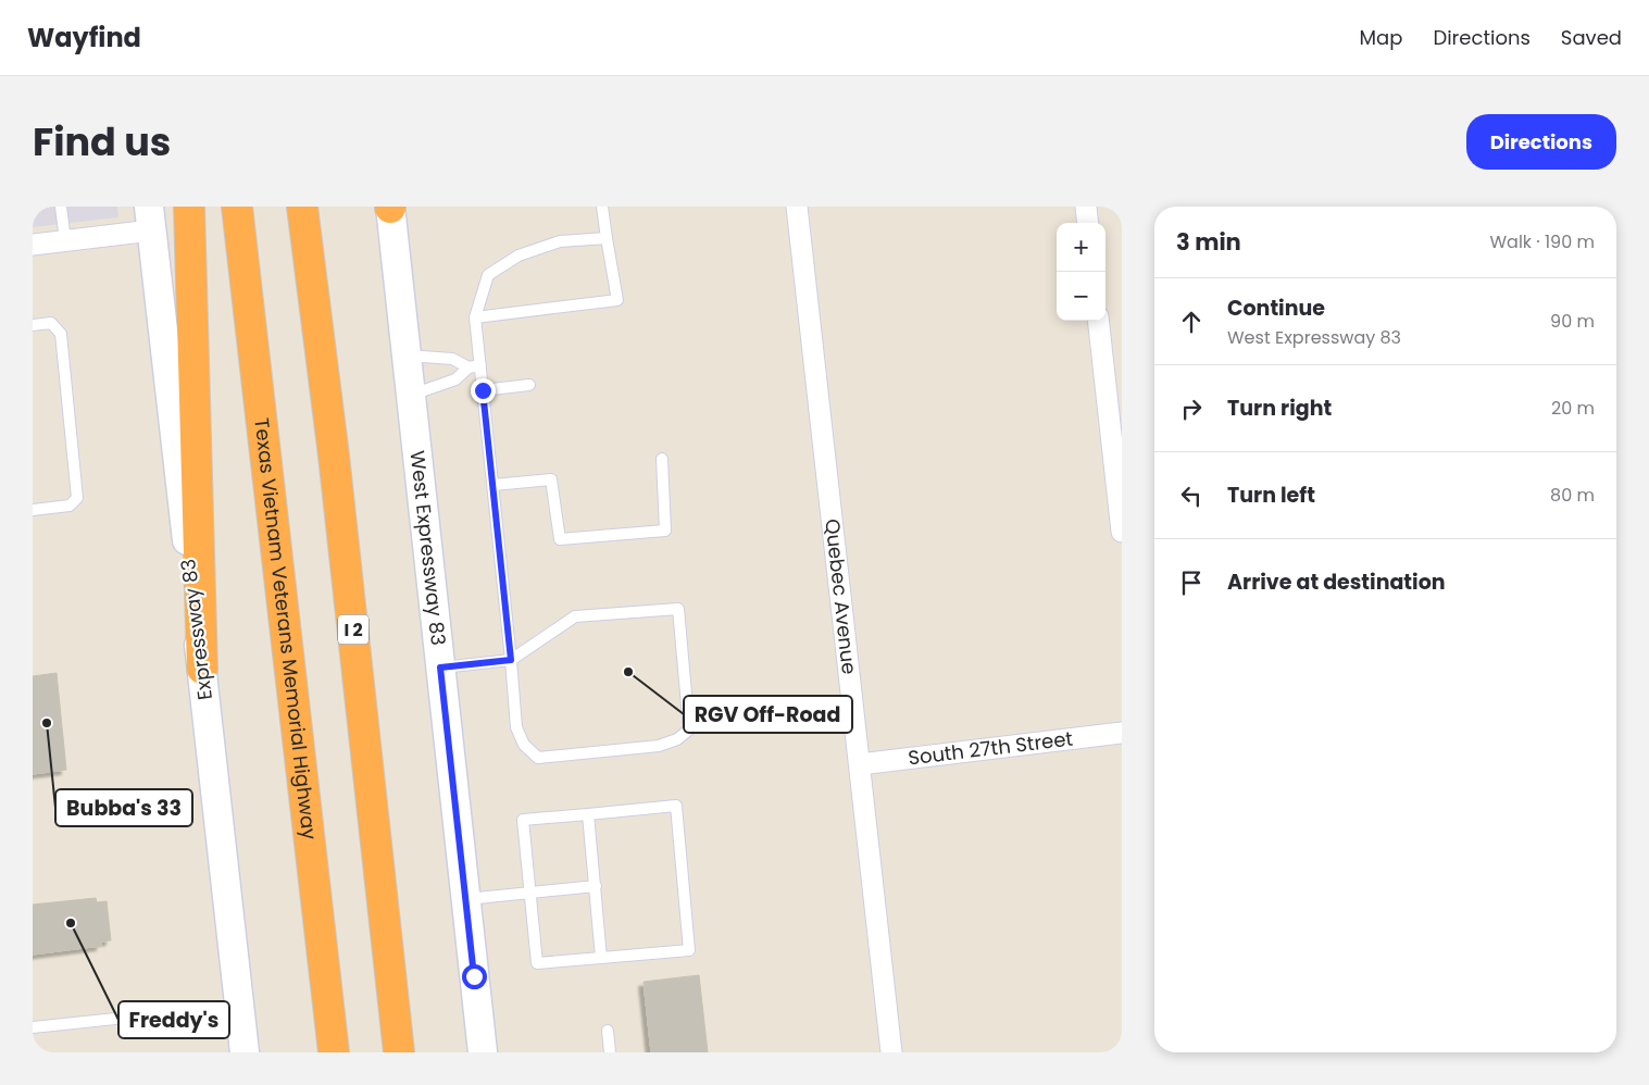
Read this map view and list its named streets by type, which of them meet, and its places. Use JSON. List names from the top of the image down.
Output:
{
  "streets": {
    "highway": ["Texas Vietnam Veterans Memorial Highway", "I 2"],
    "main road": ["West Expressway 83", "Expressway 83"],
    "street": ["Quebec Avenue", "South 27th Street"]
  },
  "crossings": [
    ["Quebec Avenue", "South 27th Street"]
  ],
  "places": ["RGV Off-Road", "Bubba's 33", "Freddy's"],
  "page": {
    "header": "Wayfind",
    "nav": ["Map", "Directions", "Saved"],
    "title": "Find us",
    "buttons": "Directions",
    "heading": ["3 min", "Walk · 190 m"],
    "map_buttons": ["+", "−"],
    "list": [
      ["Continue", "West Expressway 83", "90 m"],
      ["Turn right", "20 m"],
      ["Turn left", "80 m"],
      "Arrive at destination"
    ]
  }
}
